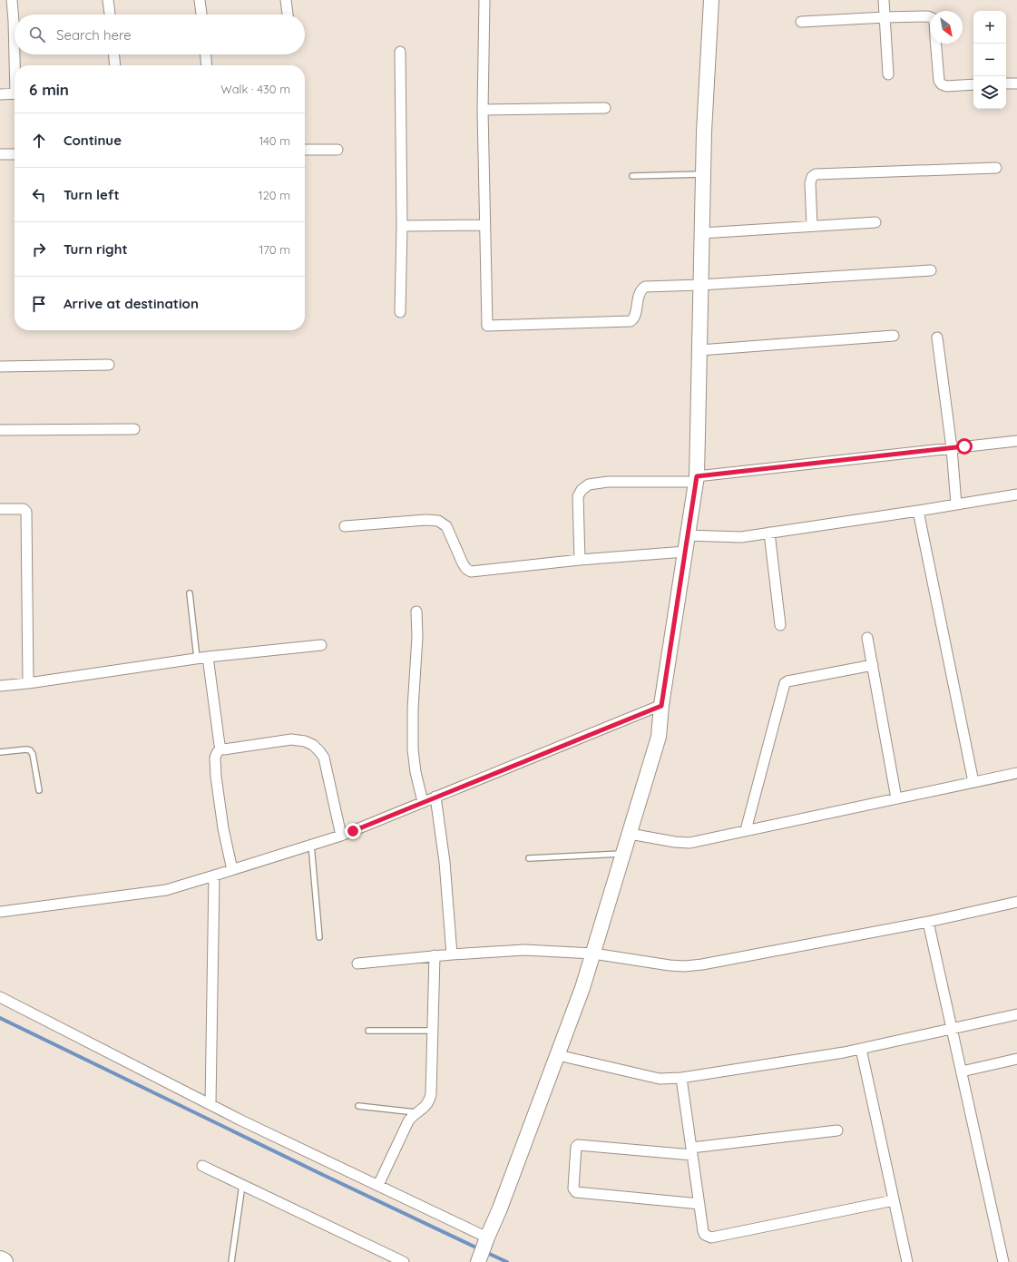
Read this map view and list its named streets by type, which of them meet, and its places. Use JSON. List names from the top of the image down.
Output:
{
  "north": "bottom right",
  "page": {
    "map_buttons": ["+", "−"],
    "search": "Search here",
    "heading": ["6 min", "Walk · 430 m"],
    "list": [
      ["Continue", "140 m"],
      ["Turn left", "120 m"],
      ["Turn right", "170 m"],
      "Arrive at destination"
    ]
  }
}
